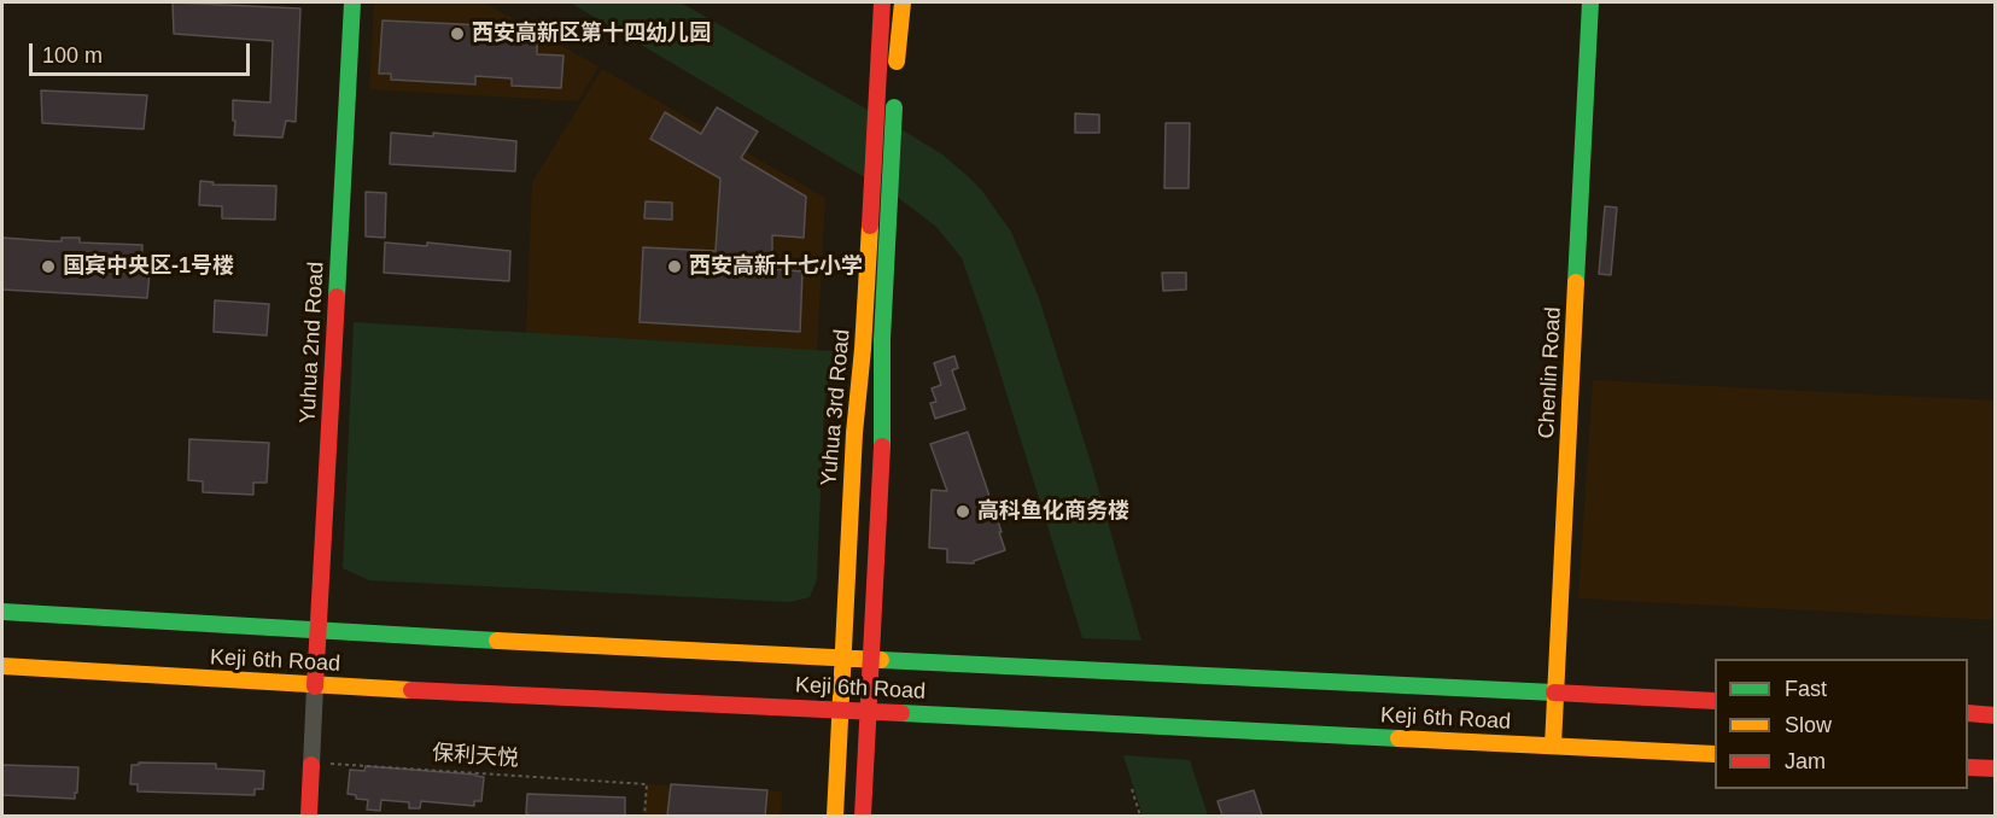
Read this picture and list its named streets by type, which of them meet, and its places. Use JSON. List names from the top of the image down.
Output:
{
  "streets": {
    "main road": [
      "Yuhua 2nd Road",
      "Chenlin Road",
      "Yuhua 3rd Road",
      "Keji 6th Road"
    ],
    "path": ["保利天悦"]
  },
  "crossings": [
    ["Yuhua 2nd Road", "Keji 6th Road"],
    ["Chenlin Road", "Keji 6th Road"],
    ["Yuhua 3rd Road", "Keji 6th Road"]
  ],
  "places": [
    "西安高新区第十四幼儿园",
    "国宾中央区-1号楼",
    "西安高新十七小学",
    "高科鱼化商务楼"
  ],
  "legend": ["Fast", "Slow", "Jam"],
  "scale_bar": "100 m"
}
